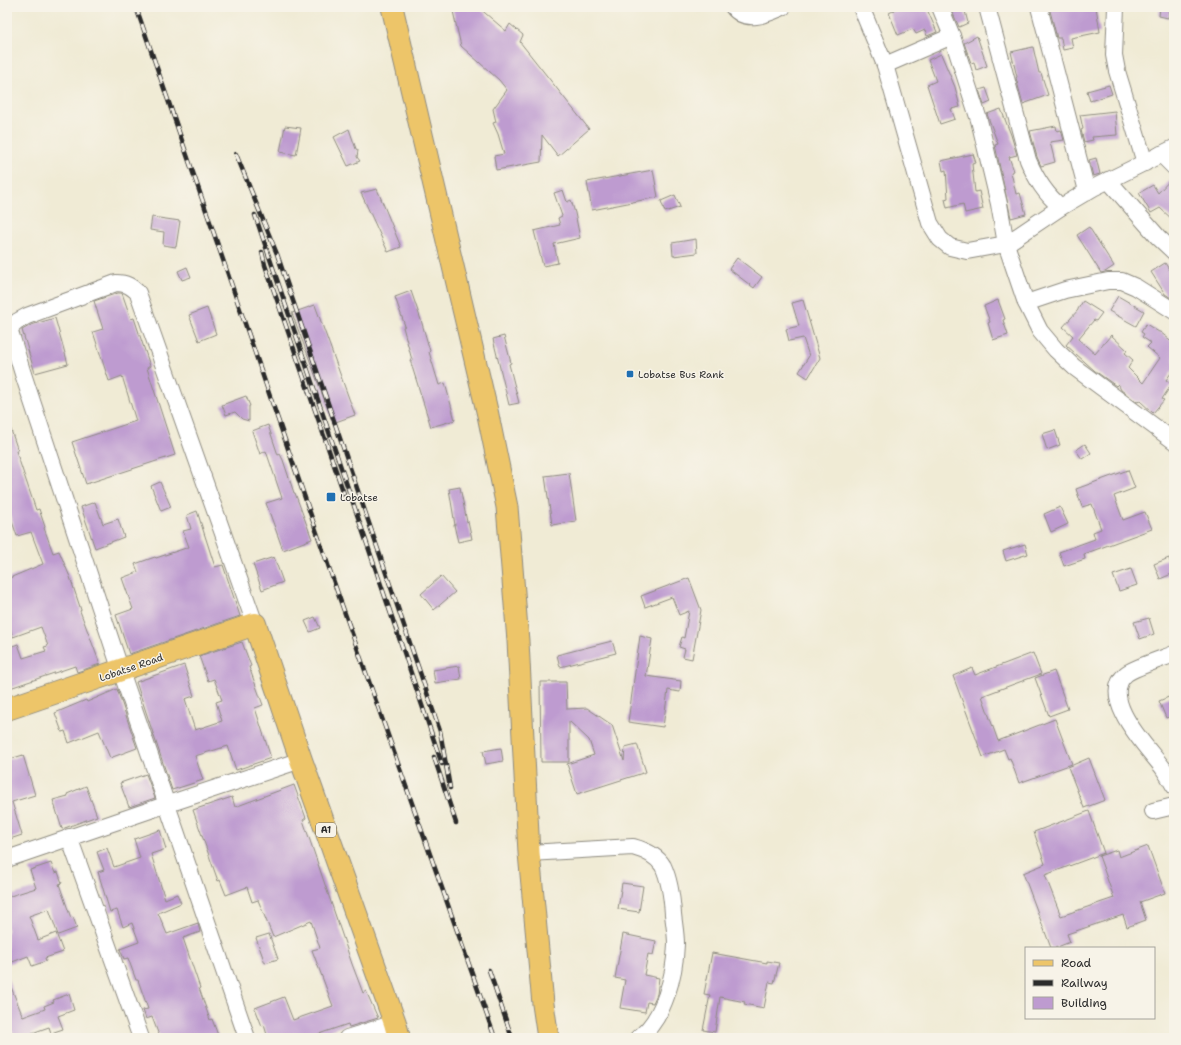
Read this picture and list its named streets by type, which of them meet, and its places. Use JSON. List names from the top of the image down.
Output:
{
  "streets": {
    "highway": ["Lobatse Road", "A1"]
  },
  "crossings": [
    ["Lobatse Road", "A1"]
  ],
  "places": {
    "transit": ["Lobatse Bus Rank", "Lobatse"]
  },
  "legend": ["Road", "Railway", "Building"]
}
